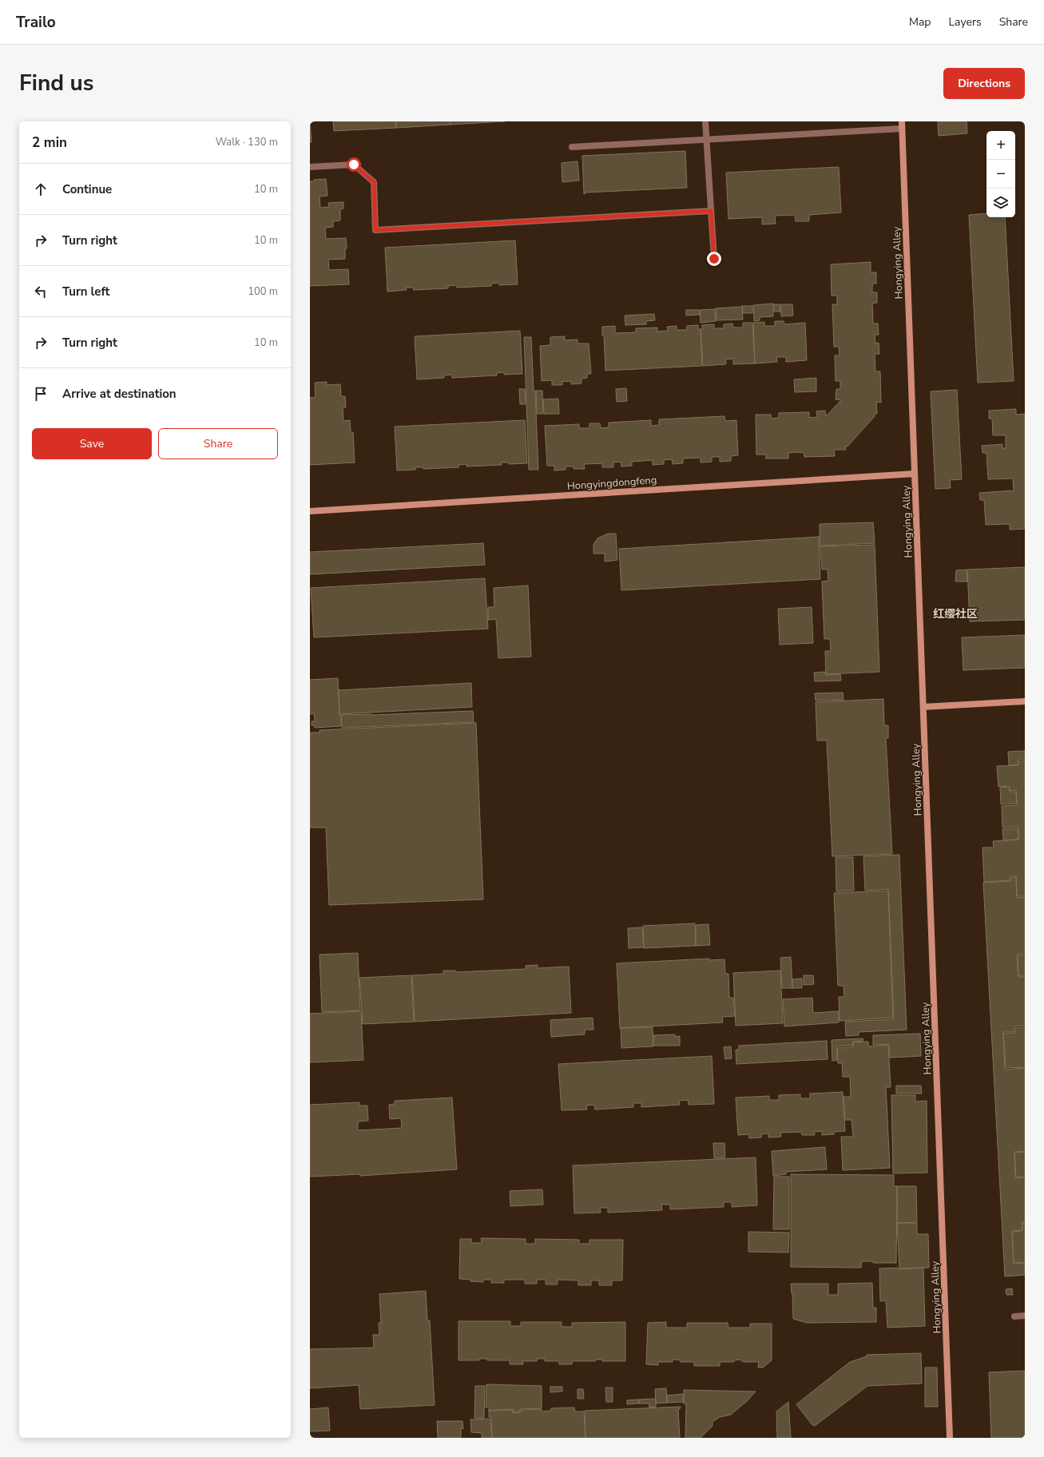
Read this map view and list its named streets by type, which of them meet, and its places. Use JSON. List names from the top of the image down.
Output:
{
  "streets": {
    "street": ["Hongying Alley", "Hongyingdongfeng"]
  },
  "crossings": [
    ["Hongying Alley", "Hongyingdongfeng"]
  ],
  "districts": ["红缨社区"],
  "page": {
    "header": "Trailo",
    "nav": ["Map", "Layers", "Share"],
    "title": "Find us",
    "buttons": [
      "Directions",
      ["Save", "Share"]
    ],
    "heading": ["2 min", "Walk · 130 m"],
    "map_buttons": ["+", "−"],
    "list": [
      ["Continue", "10 m"],
      ["Turn right", "10 m"],
      ["Turn left", "100 m"],
      ["Turn right", "10 m"],
      "Arrive at destination"
    ]
  }
}
